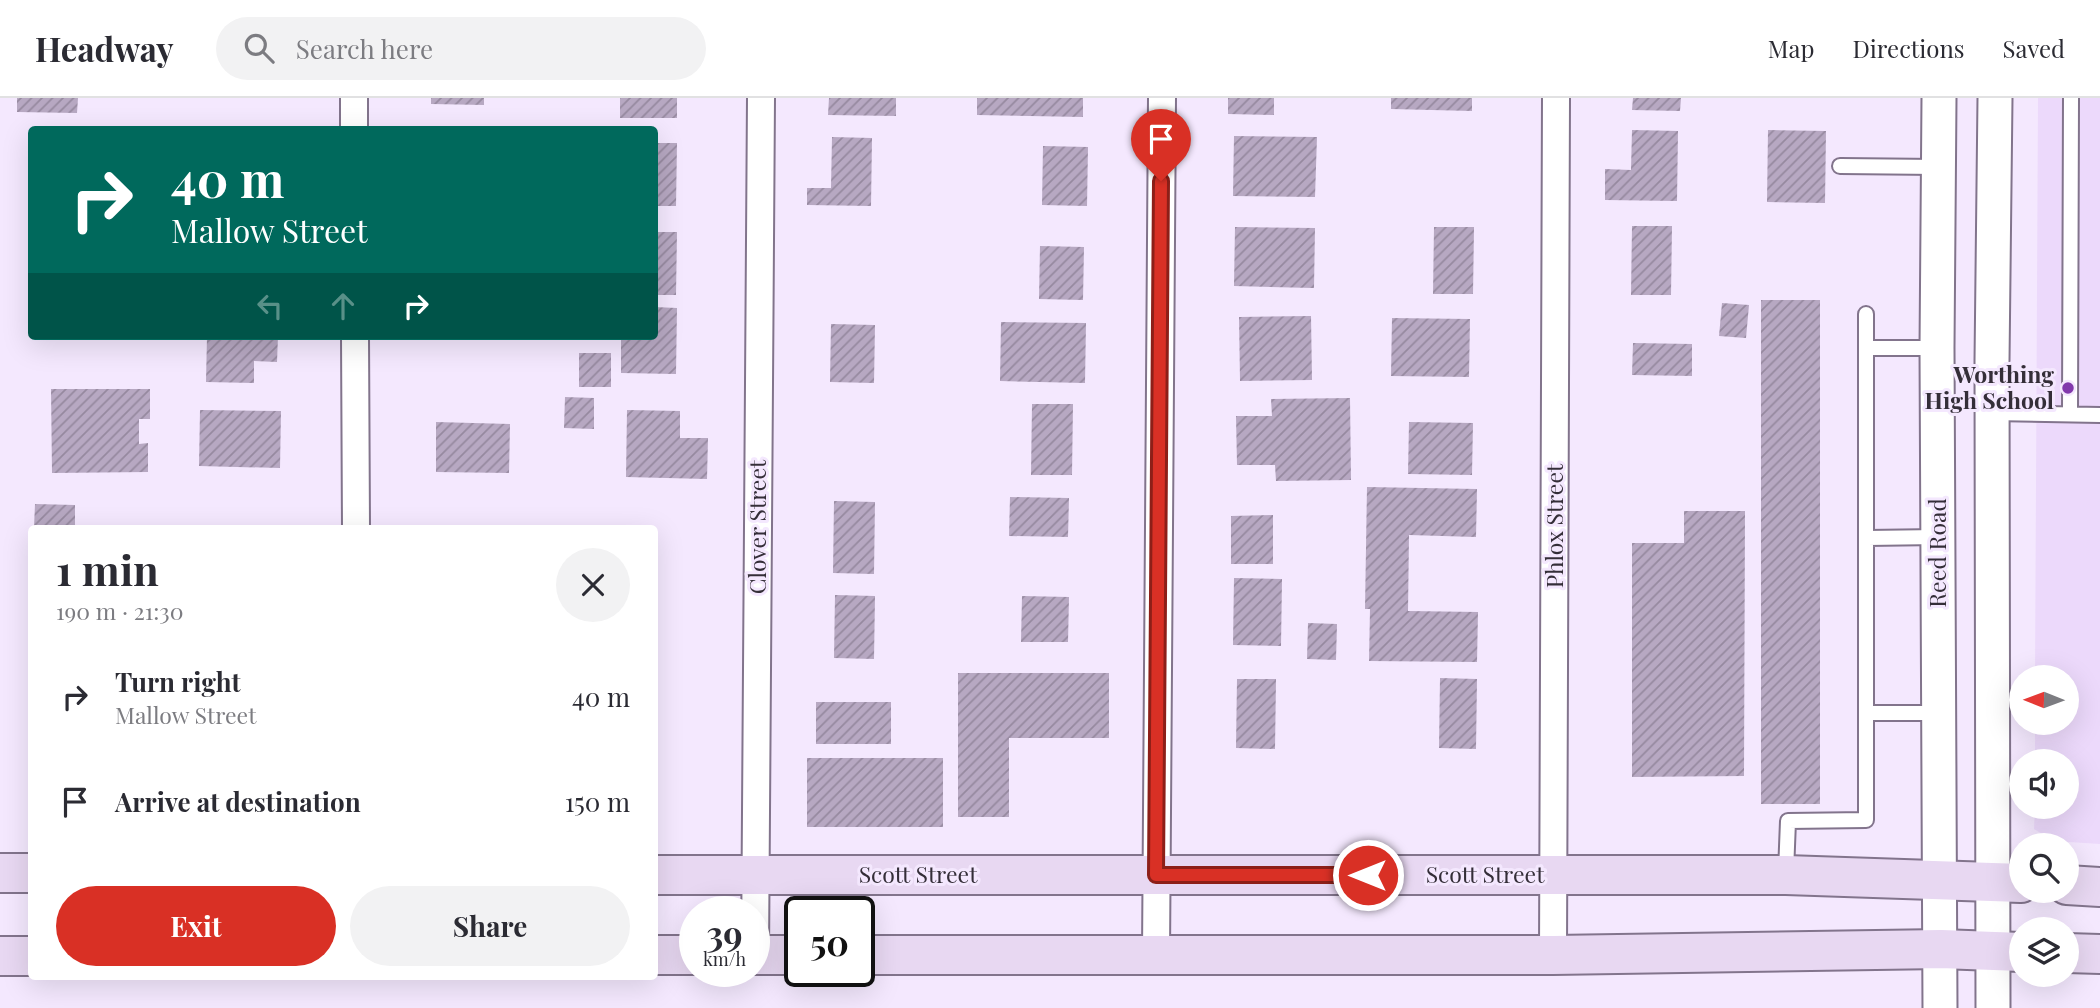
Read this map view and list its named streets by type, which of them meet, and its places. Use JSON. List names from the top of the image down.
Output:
{
  "streets": {
    "main road": ["Scott Street"],
    "street": ["Phlox Street", "Clover Street", "Reed Road"]
  },
  "crossings": [
    ["Phlox Street", "Scott Street"],
    ["Clover Street", "Scott Street"],
    ["Reed Road", "Scott Street"]
  ],
  "places": ["Worthing High School"],
  "north": "left",
  "page": {
    "header": "Headway",
    "search": "Search here",
    "nav": ["Map", "Directions", "Saved"],
    "turn": ["40 m", "Mallow Street"],
    "heading": ["1 min", "190 m · 21:30"],
    "list": [
      {
        "name": "Turn right",
        "note": "Mallow Street",
        "value": "40 m"
      },
      {
        "name": "Arrive at destination",
        "value": "150 m"
      }
    ],
    "buttons": ["Exit", "Share"],
    "speed": "39 km/h",
    "limit": "50"
  }
}
